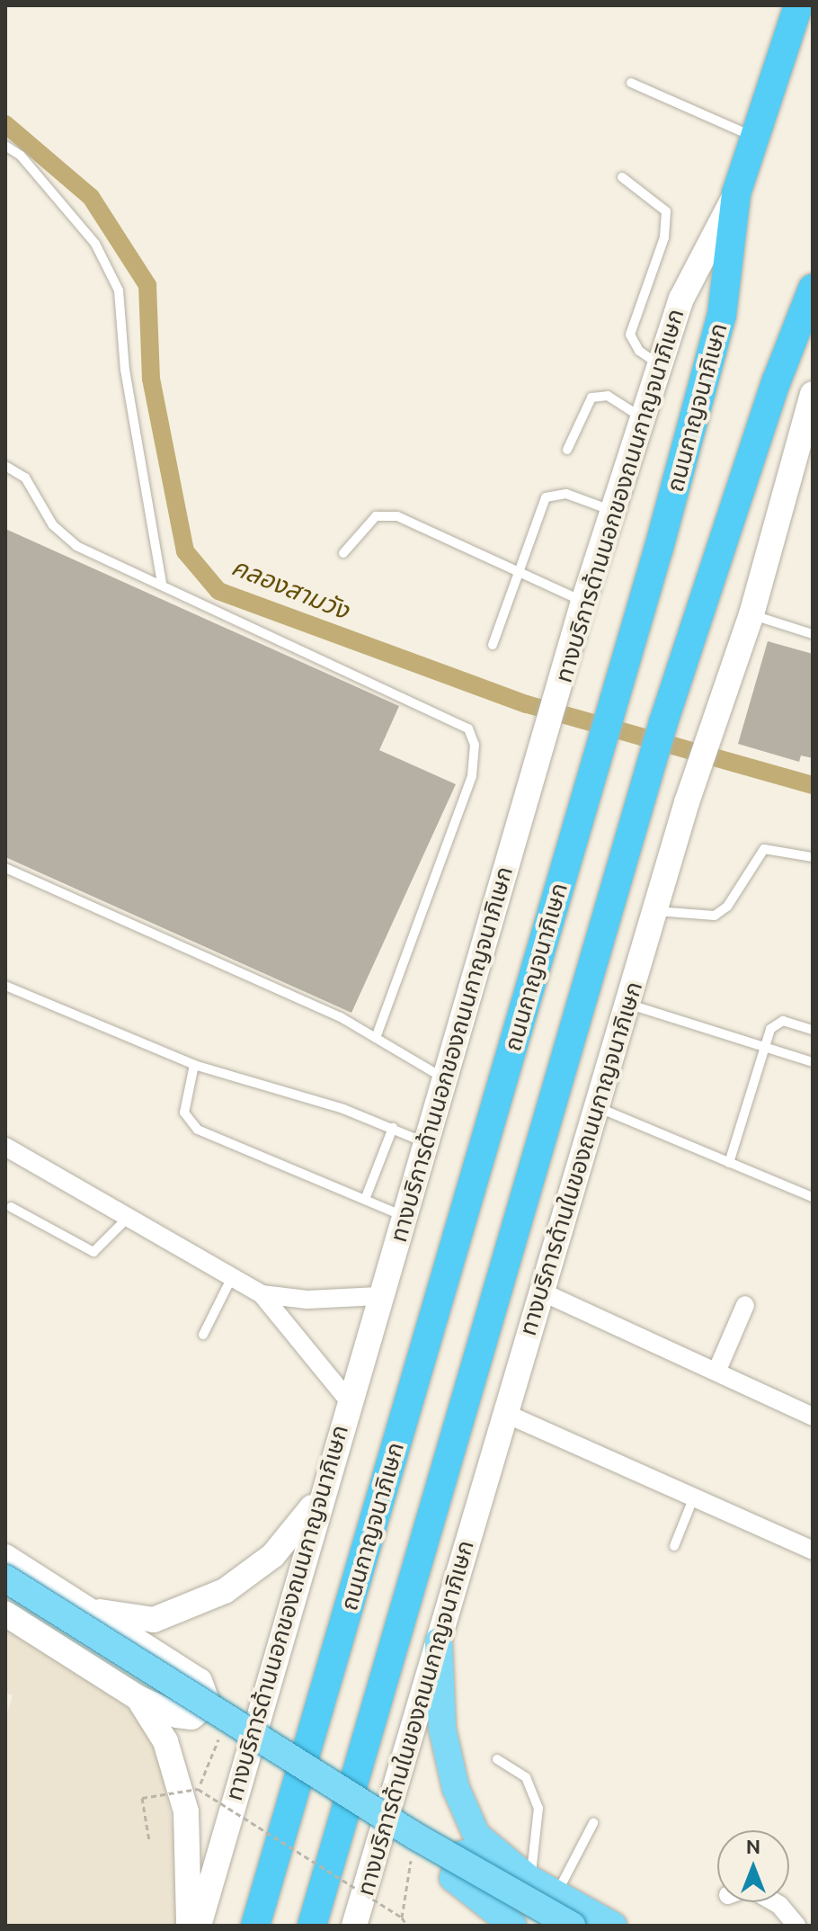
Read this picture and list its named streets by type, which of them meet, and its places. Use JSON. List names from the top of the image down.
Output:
{
  "streets": {
    "highway": ["ถนนกาญจนาภิเษก"],
    "main road": ["ทางบริการด้านนอกของถนนกาญจนาภิเษก", "ทางบริการด้านในของถนนกาญจนาภิเษก"]
  },
  "crossings": [
    ["ถนนกาญจนาภิเษก", "ทางบริการด้านนอกของถนนกาญจนาภิเษก"]
  ],
  "water": ["คลองสามวัง"],
  "north": "top"
}
